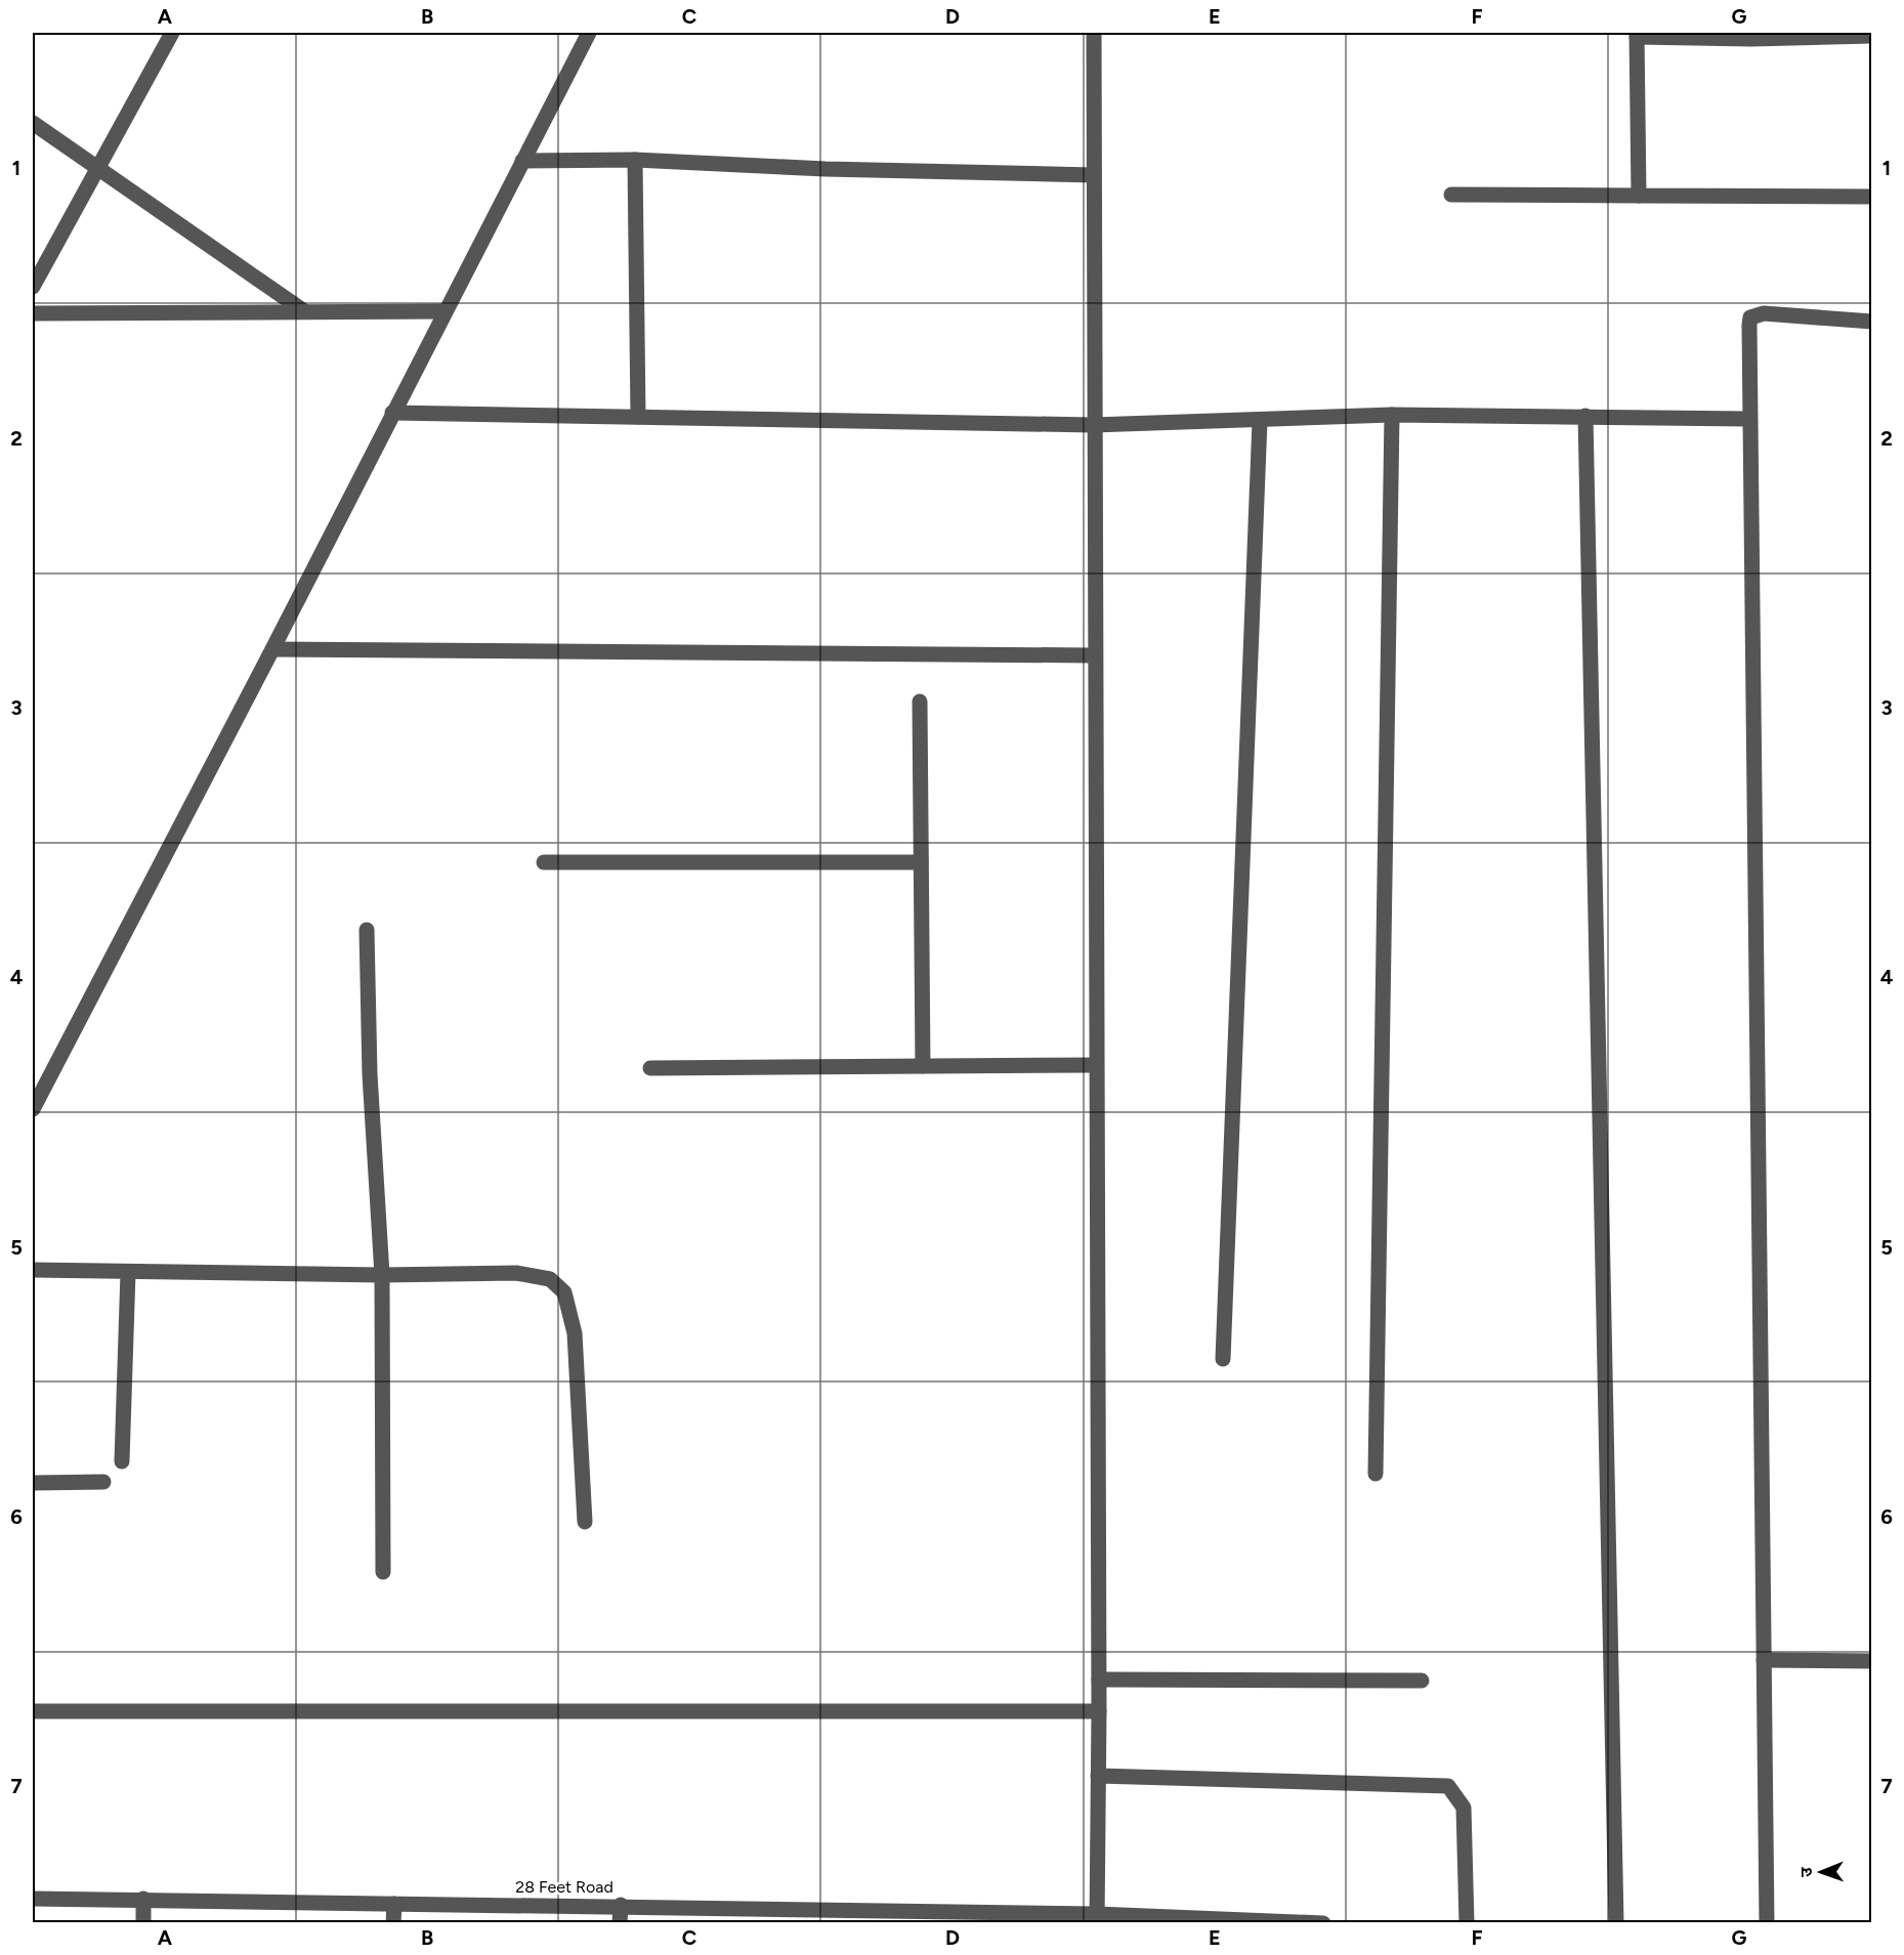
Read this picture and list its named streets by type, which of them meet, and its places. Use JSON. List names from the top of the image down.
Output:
{
  "streets": {
    "street": ["28 Feet Road"]
  },
  "north": "left",
  "grid": {
    "columns": [
      "A",
      "B",
      "C",
      "D",
      "E",
      "F",
      "G"
    ],
    "rows": [
      "1",
      "2",
      "3",
      "4",
      "5",
      "6",
      "7"
    ]
  }
}
